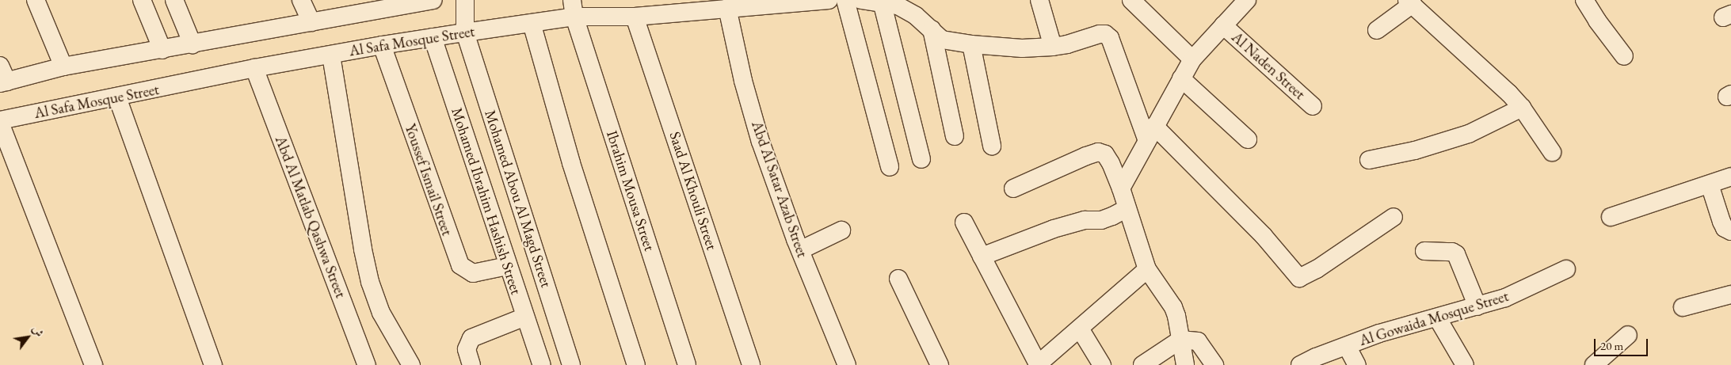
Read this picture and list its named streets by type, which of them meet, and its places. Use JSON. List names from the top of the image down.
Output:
{
  "streets": {
    "street": [
      "Al Safa Mosque Street",
      "Al Naden Street",
      "Youssef Ismail Street",
      "Abd Al Satar Azab Street",
      "Ibrahim Mousa Street",
      "Saad Al Khouli Street",
      "Mohamed Abou Al Magd Street",
      "Mohamed Ibrahim Hashish Street",
      "Abd Al Matlab Qashwa Street",
      "Al Gowaida Mosque Street"
    ]
  },
  "crossings": [
    ["Al Safa Mosque Street", "Youssef Ismail Street"],
    ["Al Safa Mosque Street", "Abd Al Satar Azab Street"],
    ["Al Safa Mosque Street", "Ibrahim Mousa Street"],
    ["Al Safa Mosque Street", "Saad Al Khouli Street"],
    ["Al Safa Mosque Street", "Mohamed Abou Al Magd Street"],
    ["Al Safa Mosque Street", "Mohamed Ibrahim Hashish Street"],
    ["Al Safa Mosque Street", "Abd Al Matlab Qashwa Street"],
    ["Youssef Ismail Street", "Mohamed Ibrahim Hashish Street"]
  ],
  "scale_bar": "20 m",
  "north": "top right"
}
